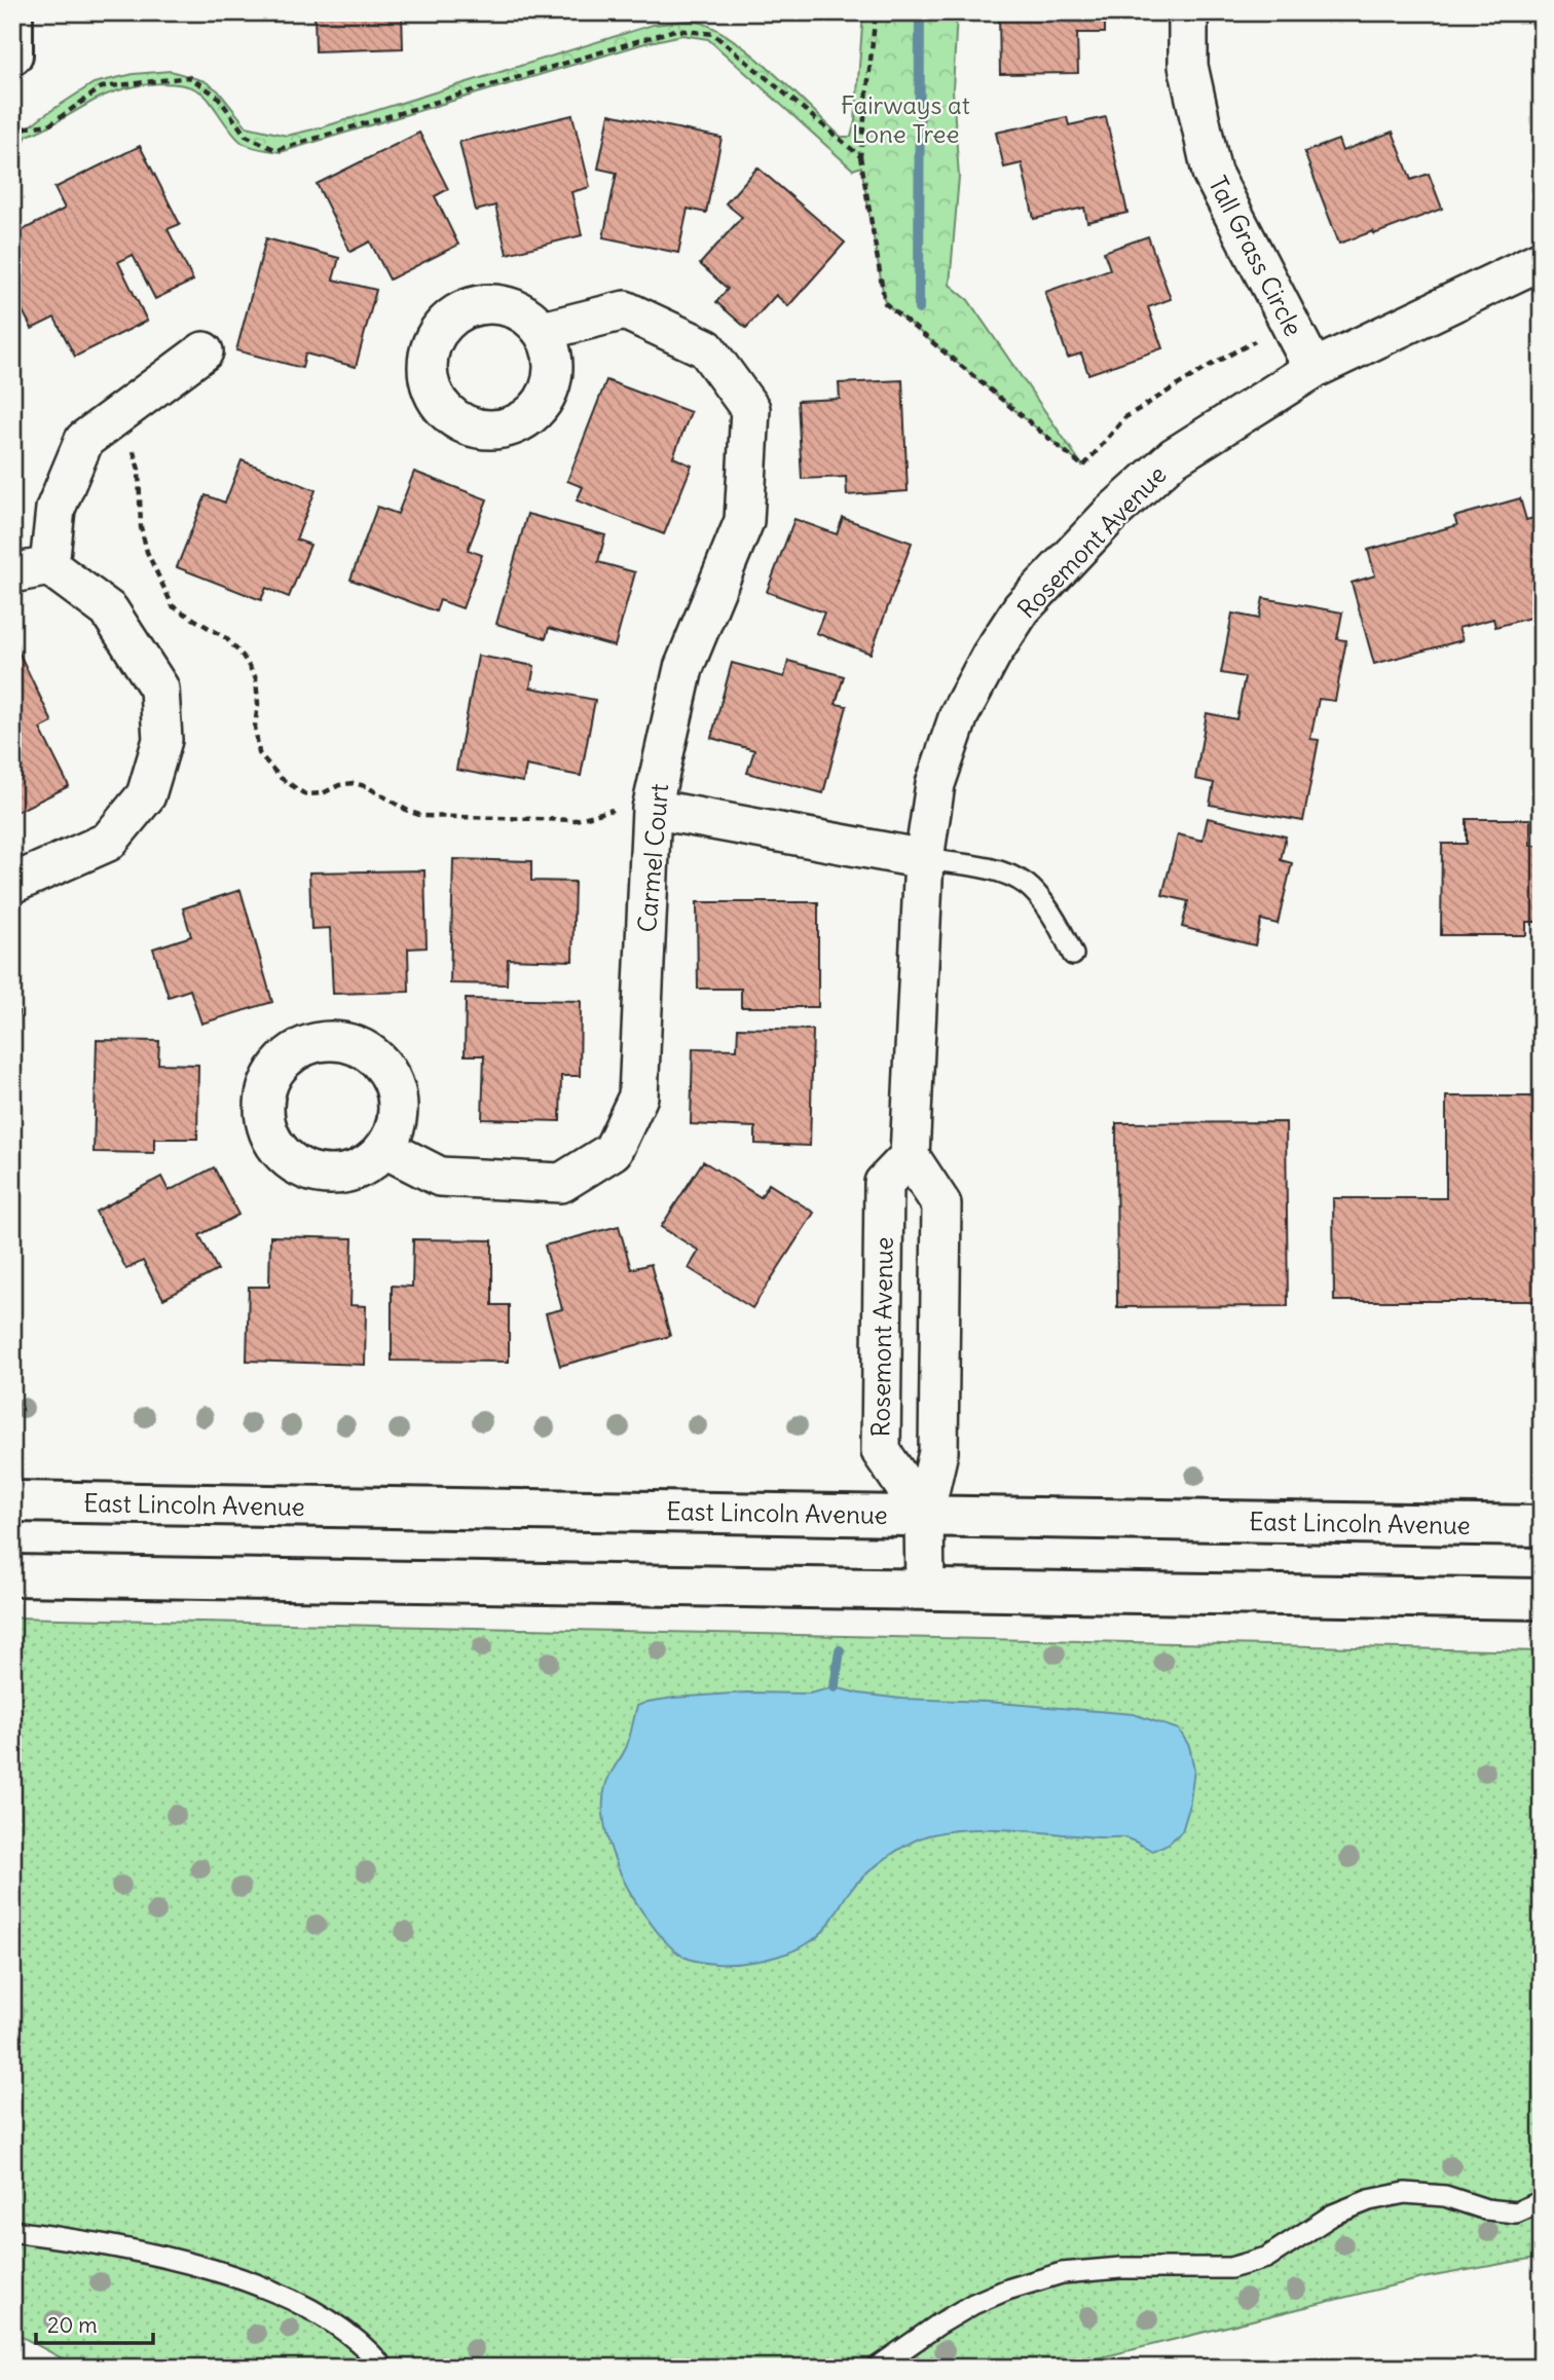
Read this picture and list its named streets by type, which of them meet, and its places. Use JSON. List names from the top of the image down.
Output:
{
  "streets": {
    "main road": ["East Lincoln Avenue"],
    "street": ["Tall Grass Circle", "Rosemont Avenue", "Carmel Court"]
  },
  "crossings": [
    ["Tall Grass Circle", "Rosemont Avenue"],
    ["Rosemont Avenue", "East Lincoln Avenue"]
  ],
  "parks": ["Fairways at Lone Tree"],
  "scale_bar": "20 m"
}
